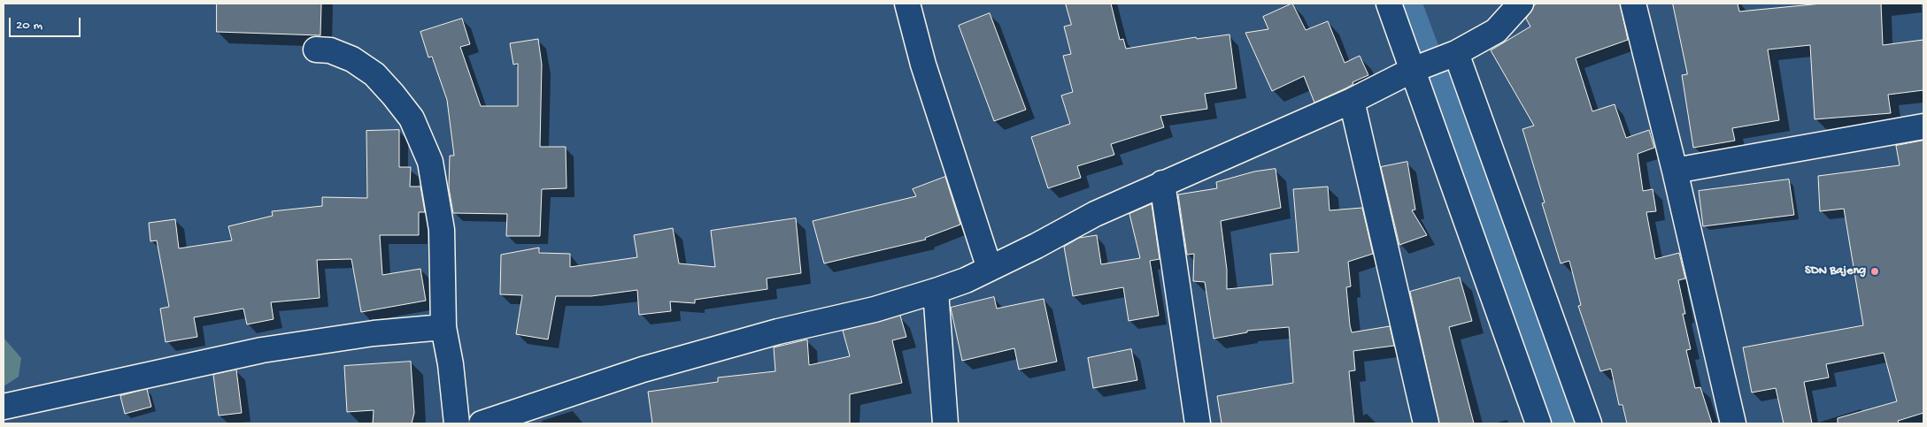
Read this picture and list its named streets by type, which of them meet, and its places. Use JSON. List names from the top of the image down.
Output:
{
  "places": ["SDN Bajeng"],
  "scale_bar": "20 m"
}
